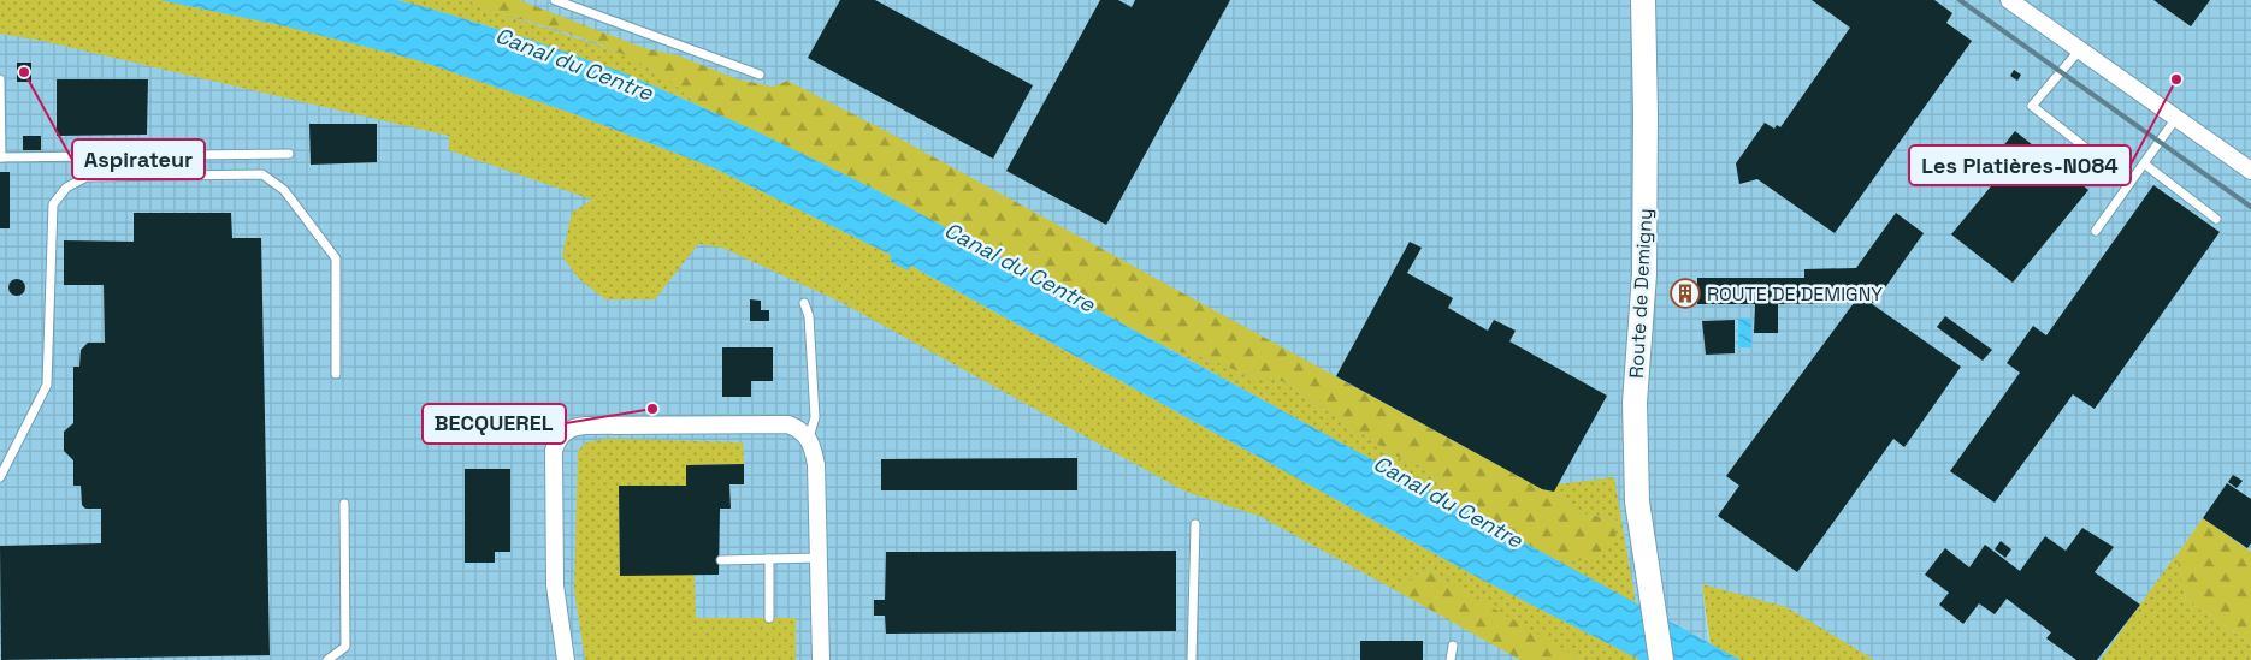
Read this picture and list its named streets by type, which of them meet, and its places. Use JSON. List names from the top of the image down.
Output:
{
  "streets": {
    "main road": ["Route de Demigny"]
  },
  "water": ["Canal du Centre"],
  "places": {
    "other": ["Aspirateur", "Les Platières-N084", "BECQUEREL"],
    "building": ["ROUTE DE DEMIGNY"]
  }
}
